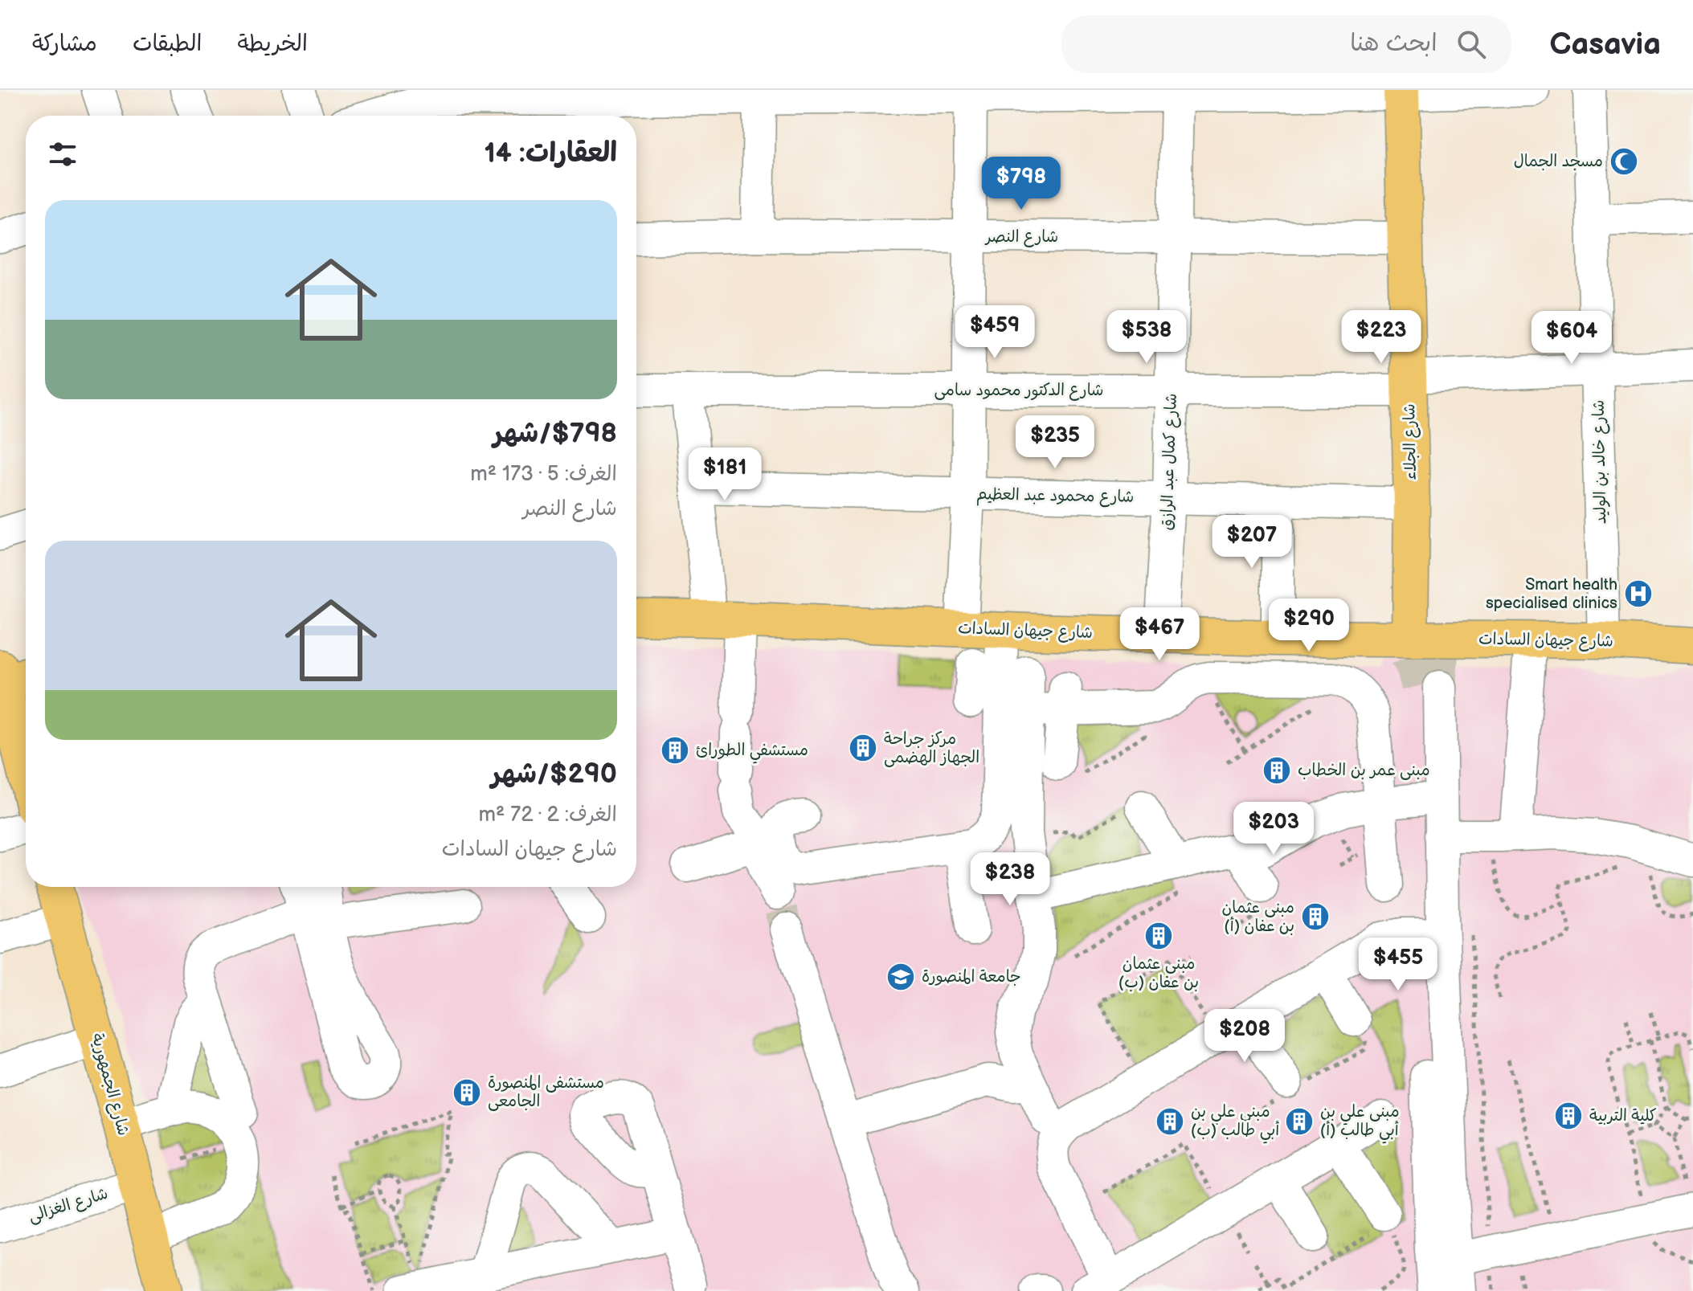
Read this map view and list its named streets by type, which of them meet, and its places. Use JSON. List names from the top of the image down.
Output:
{
  "streets": {
    "main road": ["شارع الجلاء", "شارع جيهان السادات", "شارع الجمهورية"],
    "street": [
      "شارع النصر",
      "شارع الدكتور محمود سامى",
      "شارع كمال عبد الرازق",
      "شارع خالد بن الوليد",
      "شارع محمود عبد العظيم",
      "شارع الغزالى"
    ]
  },
  "crossings": [
    ["شارع النصر", "شارع الجلاء"],
    ["شارع النصر", "شارع كمال عبد الرازق"],
    ["شارع الدكتور محمود سامى", "شارع الجلاء"],
    ["شارع الدكتور محمود سامى", "شارع كمال عبد الرازق"],
    ["شارع الدكتور محمود سامى", "شارع خالد بن الوليد"],
    ["شارع الجلاء", "شارع محمود عبد العظيم"],
    ["شارع الجلاء", "شارع جيهان السادات"],
    ["شارع كمال عبد الرازق", "شارع محمود عبد العظيم"],
    ["شارع كمال عبد الرازق", "شارع جيهان السادات"],
    ["شارع خالد بن الوليد", "شارع جيهان السادات"],
    ["شارع الجمهورية", "شارع الغزالى"]
  ],
  "places": {
    "mosque": ["مسجد الجمال"],
    "hospital": ["Smart health specialised clinics"],
    "building": [
      "مركز جراحة الجهاز الهضمى",
      "مستشفي الطورائ",
      "مبنى عمر بن الخطاب",
      "مبنى عثمان بن عفان (أ)",
      "مبنى عثمان بن عفان (ب)",
      "مستشفى المنصورة الجامعى",
      "كلية التربية",
      "مبنى علي بن أبي طالب (ب)",
      "مبنى علي بن أبي طالب (أ)"
    ],
    "school or university": ["جامعة المنصورة"]
  },
  "page": {
    "header": "Casavia",
    "search": "ابحث هنا",
    "nav": ["الخريطة", "الطبقات", "مشاركة"],
    "heading": "العقارات: 14",
    "price": [
      "$798",
      "$459",
      "$538",
      "$223",
      "$604",
      "$235",
      "$181",
      "$207",
      "$290",
      "$467",
      "$203",
      "$238",
      "$455",
      "$208"
    ],
    "list": [
      {
        "name": "$798/شهر",
        "note": "الغرف: 5 · 173 m² · شارع النصر"
      },
      {
        "name": "$290/شهر",
        "note": "الغرف: 2 · 72 m² · شارع جيهان السادات"
      }
    ]
  }
}
